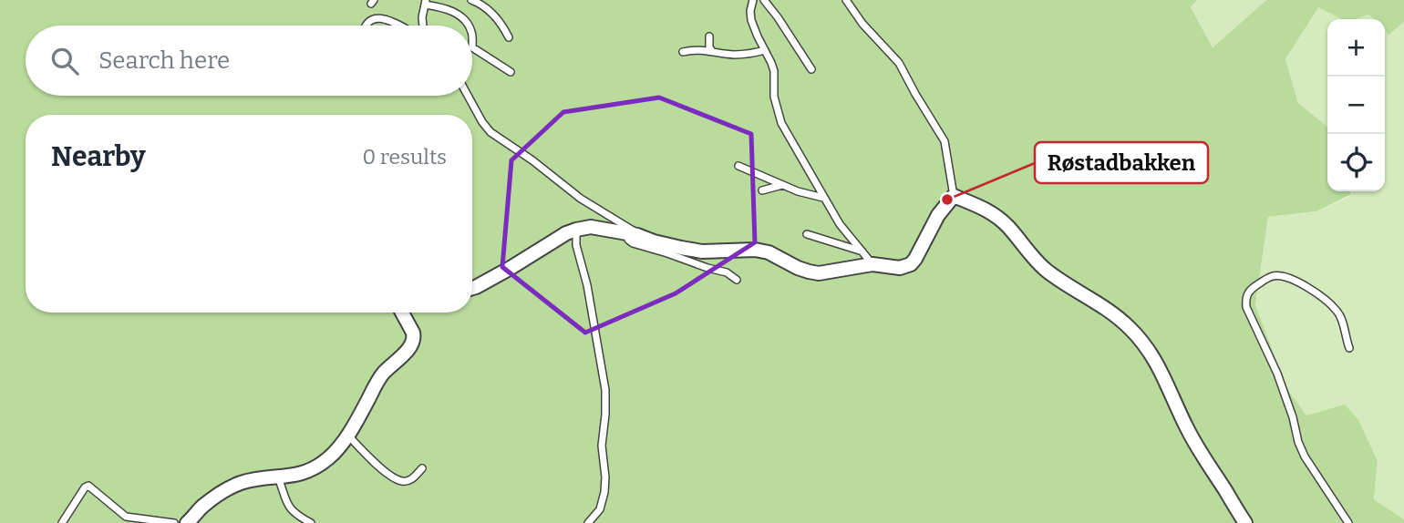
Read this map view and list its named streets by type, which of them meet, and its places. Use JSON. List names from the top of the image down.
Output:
{
  "places": ["Røstadbakken"],
  "page": {
    "map_buttons": ["+", "−"],
    "search": "Search here",
    "heading": ["Nearby", "0 results"]
  }
}
